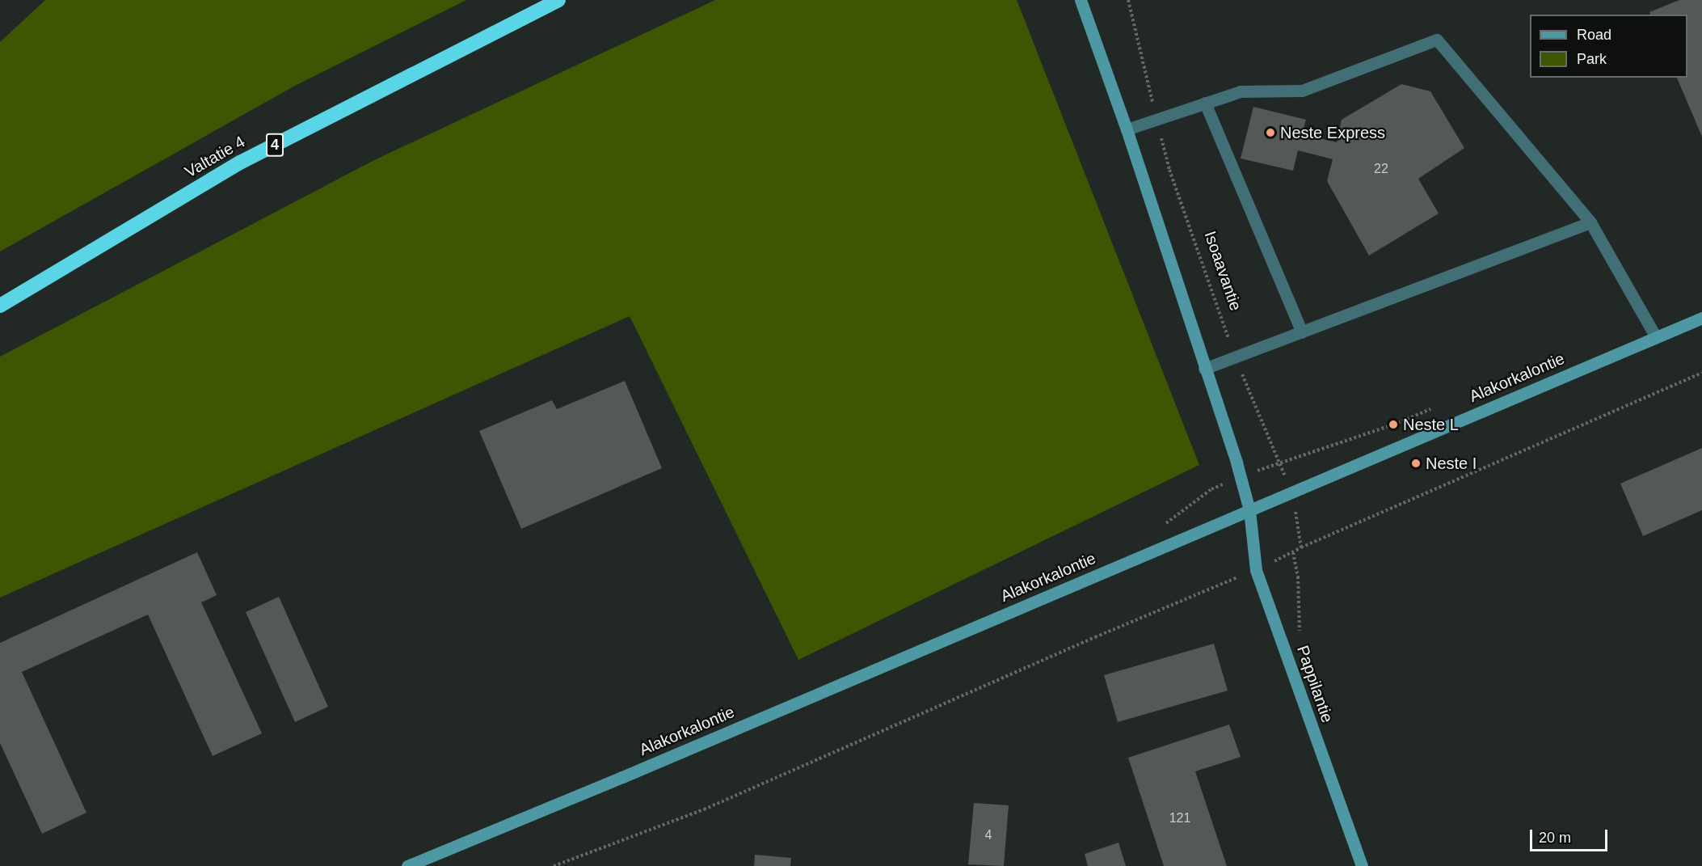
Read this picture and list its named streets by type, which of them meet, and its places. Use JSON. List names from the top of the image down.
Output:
{
  "streets": {
    "highway": ["4", "Valtatie 4"],
    "street": ["Alakorkalontie", "Pappilantie"],
    "path": ["Isoaavantie"]
  },
  "crossings": [
    ["Isoaavantie", "Alakorkalontie"],
    ["Alakorkalontie", "Pappilantie"]
  ],
  "places": ["Neste Express", "Neste L", "Neste I"],
  "house_numbers": ["22", "121", "4"],
  "legend": ["Road", "Park"],
  "scale_bar": "20 m"
}
